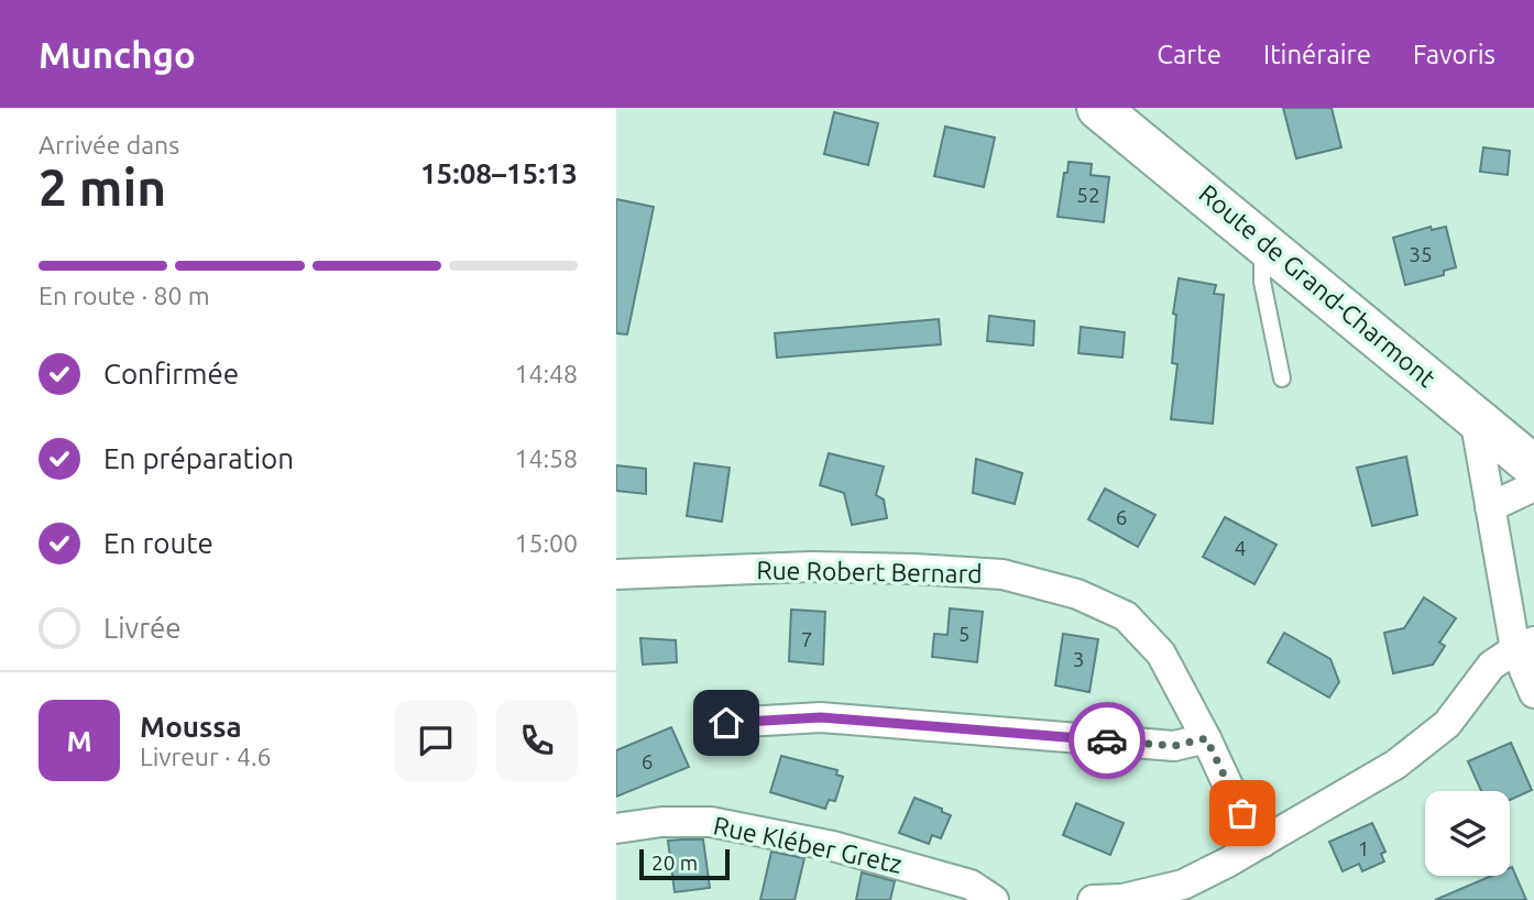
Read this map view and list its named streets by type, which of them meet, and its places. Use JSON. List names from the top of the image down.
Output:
{
  "streets": {
    "street": ["Route de Grand-Charmont", "Rue Robert Bernard", "Rue Kléber Gretz"]
  },
  "house_numbers": [
    "52",
    "35",
    "6",
    "4",
    "5",
    "7",
    "3",
    "6",
    "1"
  ],
  "scale_bar": "20 m",
  "page": {
    "header": "Munchgo",
    "nav": ["Carte", "Itinéraire", "Favoris"],
    "heading": ["2 min", "Arrivée dans", "15:08–15:13"],
    "panel": ["Moussa", "Livreur · 4.6"],
    "bar": "En route · 80 m",
    "list": [
      ["Confirmée", "14:48"],
      ["En préparation", "14:58"],
      ["En route", "15:00"],
      "Livrée"
    ],
    "round": "M",
    "scale": "20 m"
  }
}
